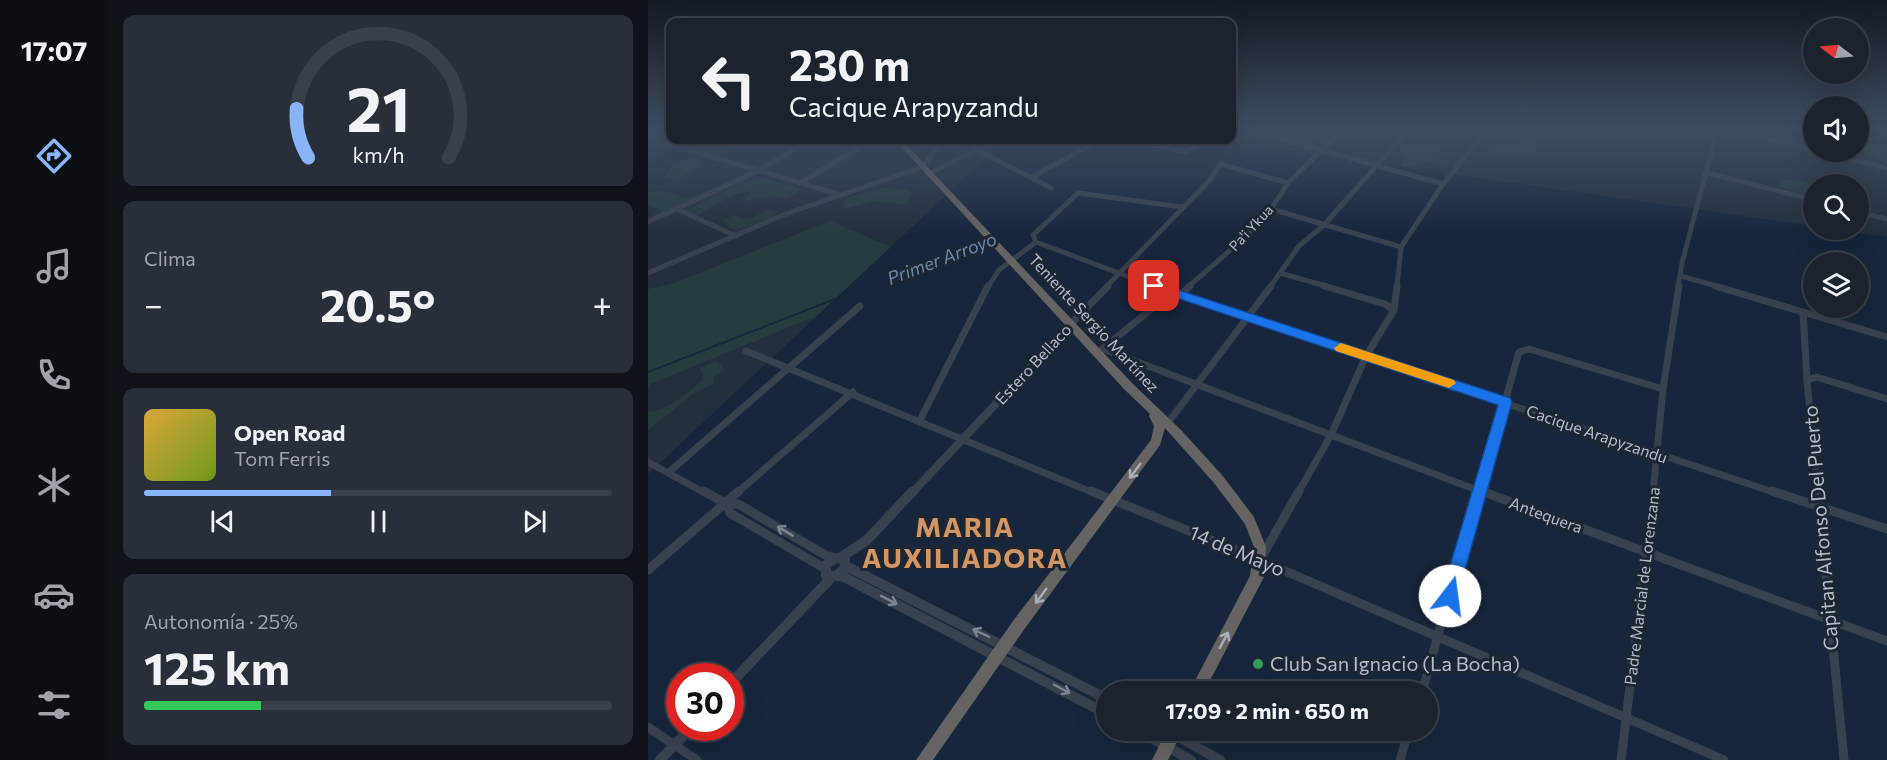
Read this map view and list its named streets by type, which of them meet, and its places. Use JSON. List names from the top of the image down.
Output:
{
  "streets": {
    "highway": ["Teniente Sergio Martínez"],
    "street": [
      "Pa'i Ykua",
      "Estero Bellaco",
      "Cacique Arapyzandu",
      "Antequera",
      "Capitan Alfonso Del Puerto",
      "14 de Mayo",
      "Padre Marcial de Lorenzana"
    ]
  },
  "crossings": [
    ["Pa'i Ykua", "Estero Bellaco"],
    ["Pa'i Ykua", "Cacique Arapyzandu"],
    ["Teniente Sergio Martínez", "Estero Bellaco"],
    ["Teniente Sergio Martínez", "Antequera"],
    ["Estero Bellaco", "Cacique Arapyzandu"],
    ["Estero Bellaco", "14 de Mayo"],
    ["Cacique Arapyzandu", "Capitan Alfonso Del Puerto"],
    ["Cacique Arapyzandu", "Padre Marcial de Lorenzana"],
    ["Antequera", "Capitan Alfonso Del Puerto"],
    ["Antequera", "Padre Marcial de Lorenzana"],
    ["14 de Mayo", "Padre Marcial de Lorenzana"]
  ],
  "districts": ["MARIA AUXILIADORA"],
  "water": ["Primer Arroyo"],
  "places": ["Club San Ignacio (La Bocha)"],
  "north": "left",
  "page": {
    "tabs": "17:07",
    "turn": ["230 m", "Cacique Arapyzandu"],
    "tile": [
      "Clima",
      ["Autonomía · 25%", "125 km"]
    ],
    "heat": ["−", "20.5°", "+"],
    "song": ["Open Road", "Tom Ferris"],
    "limit": "30",
    "trip": "17:09 · 2 min · 650 m",
    "gauge": ["21", "km/h"]
  }
}
